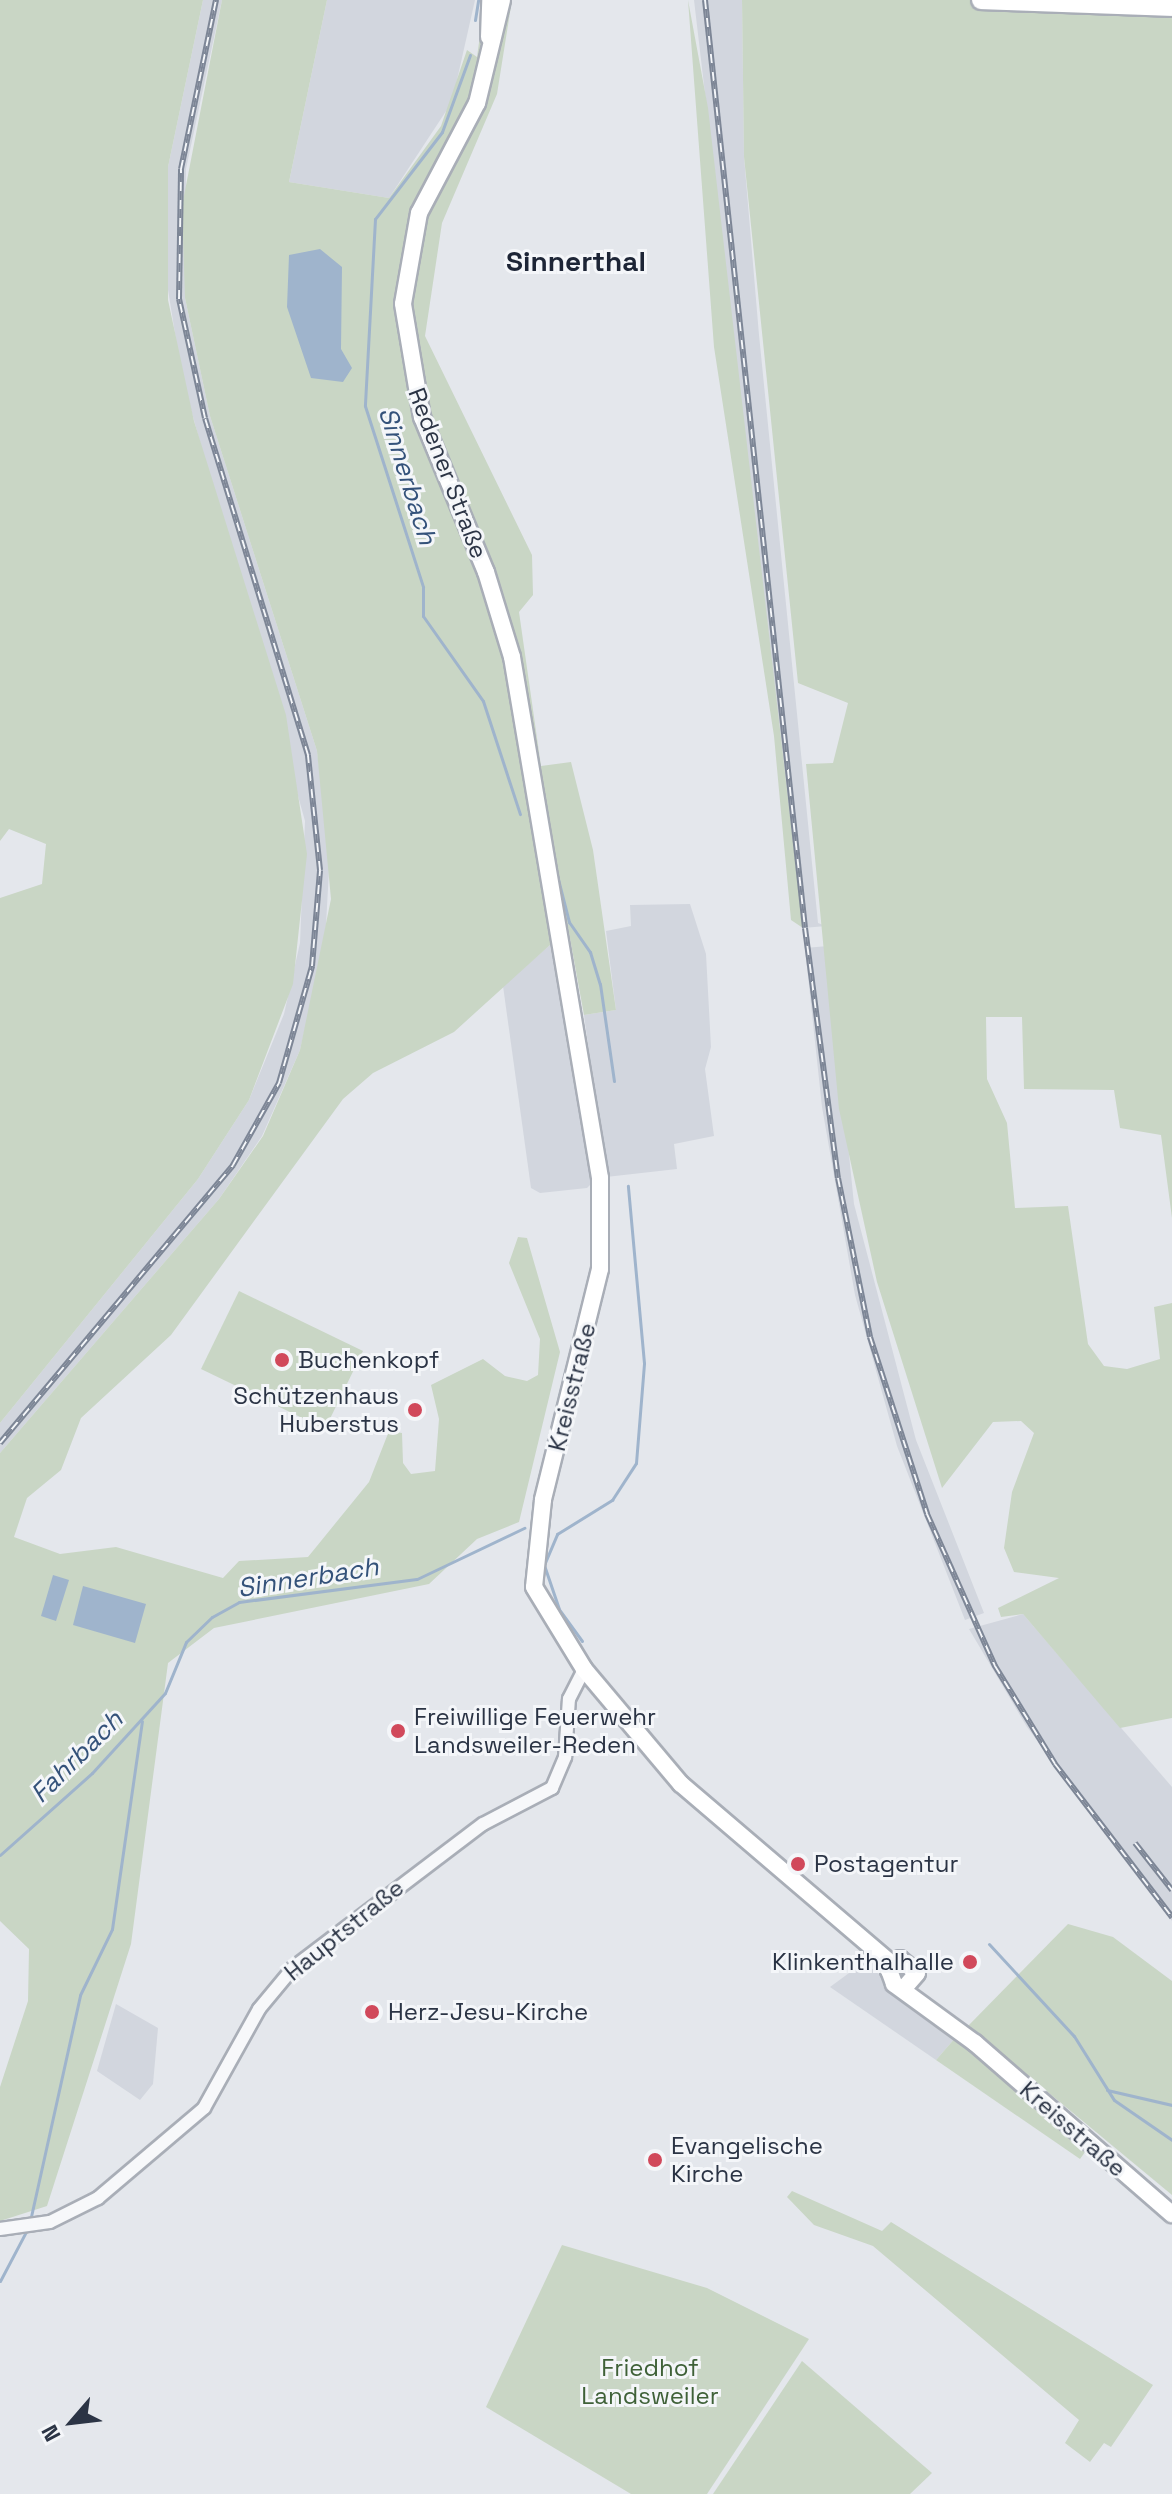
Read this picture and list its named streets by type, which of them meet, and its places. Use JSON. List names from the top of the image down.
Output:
{
  "streets": {
    "main road": ["Redener Straße", "Kreisstraße"],
    "street": ["Hauptstraße"]
  },
  "crossings": [
    ["Redener Straße", "Kreisstraße"],
    ["Kreisstraße", "Hauptstraße"]
  ],
  "districts": ["Sinnerthal"],
  "water": ["Sinnerbach", "Fahrbach"],
  "parks": ["Friedhof Landsweiler"],
  "places": [
    "Buchenkopf",
    "Schützenhaus Huberstus",
    "Freiwillige Feuerwehr Landsweiler-Reden",
    "Postagentur",
    "Klinkenthalhalle",
    "Herz-Jesu-Kirche",
    "Evangelische Kirche"
  ],
  "north": "bottom left"
}
